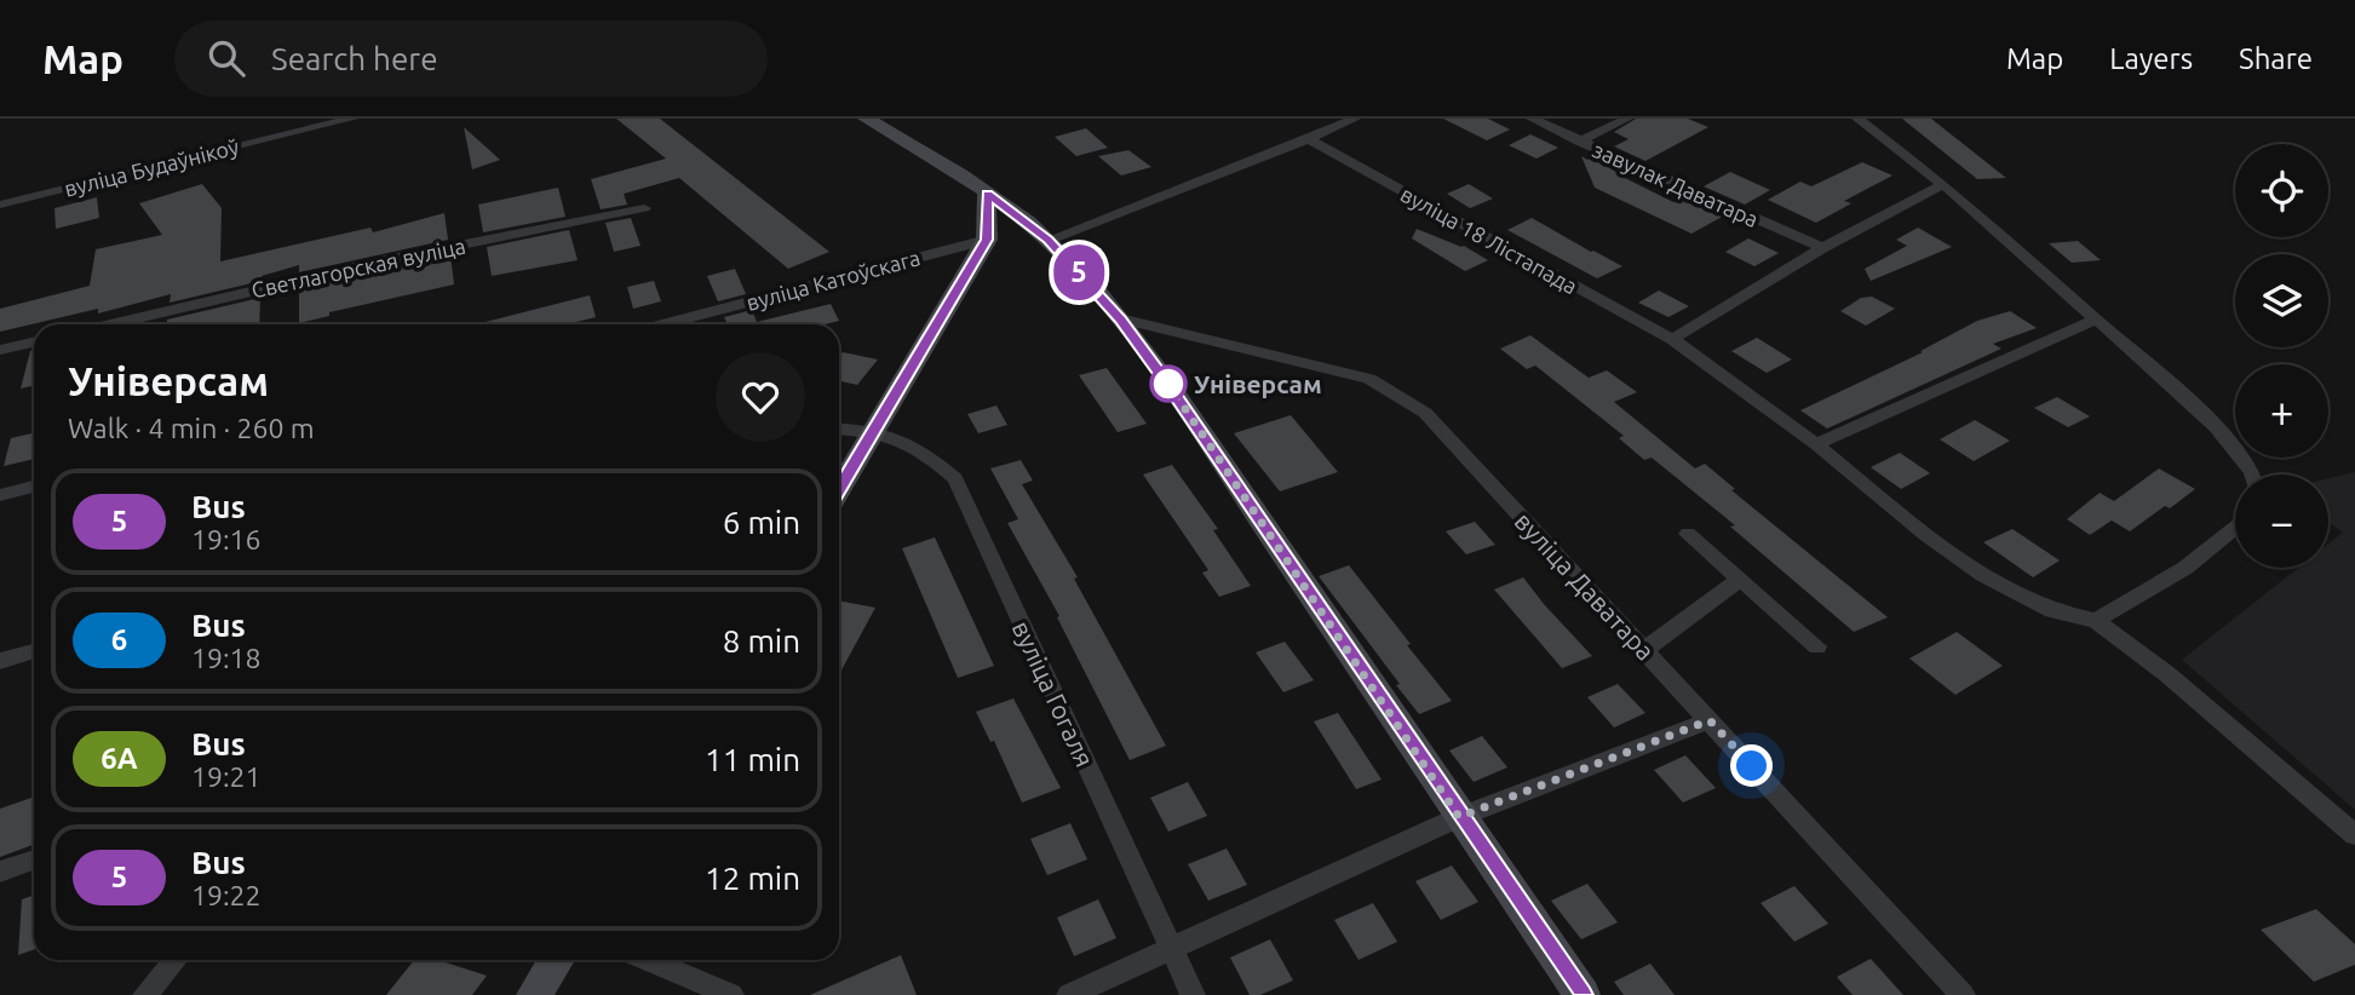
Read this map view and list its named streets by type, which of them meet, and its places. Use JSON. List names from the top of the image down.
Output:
{
  "streets": {
    "street": [
      "вуліца Будаўнікоў",
      "завулак Даватара",
      "вуліца 18 Лістапада",
      "Светлагорская вуліца",
      "вуліца Катоўскага",
      "вуліца Даватара",
      "вуліца Гогаля"
    ]
  },
  "places": ["Універсам"],
  "lines": ["bus line 5"],
  "page": {
    "header": "Map",
    "search": "Search here",
    "nav": ["Map", "Layers", "Share"],
    "on_map": "5",
    "map_buttons": ["+", "−"],
    "heading": ["Універсам", "Walk · 4 min · 260 m"],
    "list": [
      {
        "mark": "5",
        "name": "Bus",
        "note": "19:16",
        "value": "6 min"
      },
      {
        "mark": "6",
        "name": "Bus",
        "note": "19:18",
        "value": "8 min"
      },
      {
        "mark": "6А",
        "name": "Bus",
        "note": "19:21",
        "value": "11 min"
      },
      {
        "mark": "5",
        "name": "Bus",
        "note": "19:22",
        "value": "12 min"
      }
    ]
  }
}
